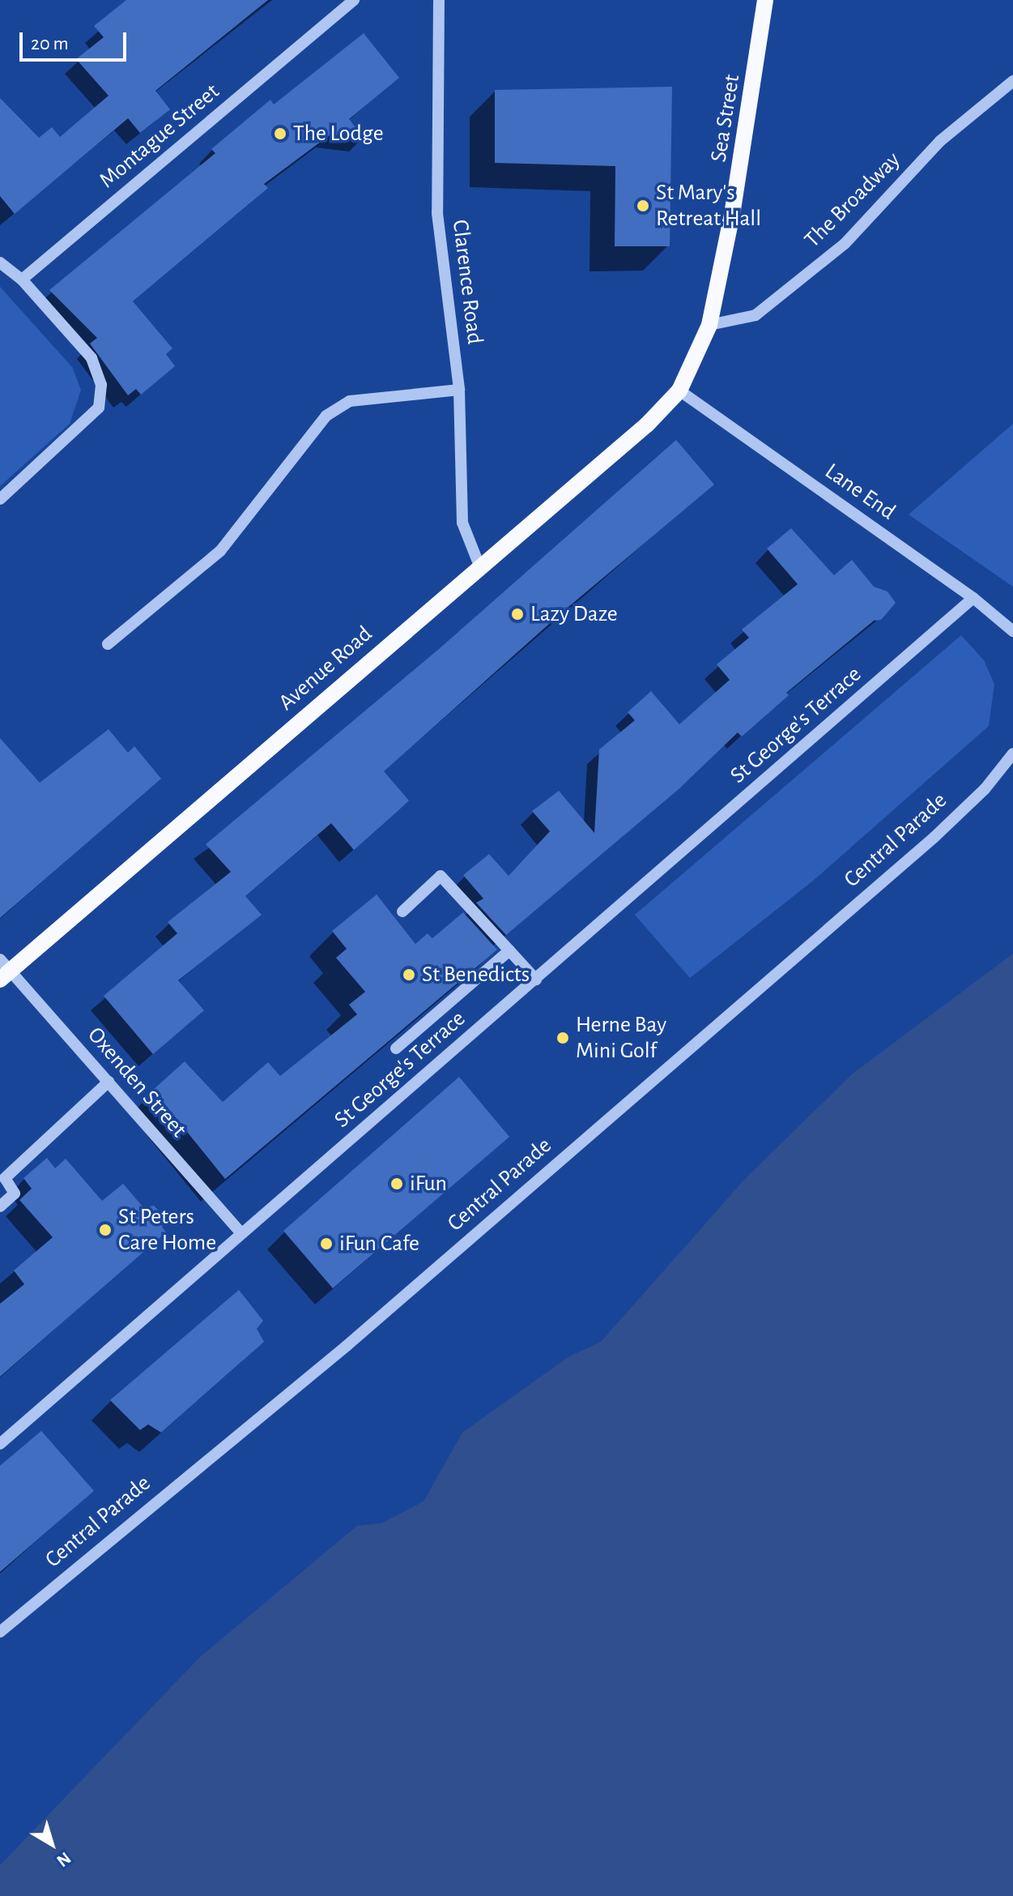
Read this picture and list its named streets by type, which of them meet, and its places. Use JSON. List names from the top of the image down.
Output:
{
  "streets": {
    "main road": ["Sea Street", "Avenue Road"],
    "street": [
      "Montague Street",
      "The Broadway",
      "Clarence Road",
      "Lane End",
      "St George's Terrace",
      "Central Parade",
      "Oxenden Street"
    ]
  },
  "crossings": [
    ["Sea Street", "The Broadway"],
    ["Sea Street", "Lane End"],
    ["Sea Street", "Avenue Road"],
    ["Clarence Road", "Avenue Road"],
    ["Lane End", "Avenue Road"],
    ["Lane End", "St George's Terrace"],
    ["Avenue Road", "Oxenden Street"],
    ["St George's Terrace", "Oxenden Street"]
  ],
  "places": [
    "The Lodge",
    "St Mary's Retreat Hall",
    "Lazy Daze",
    "St Benedicts",
    "Herne Bay Mini Golf",
    "iFun",
    "St Peters Care Home",
    "iFun Cafe"
  ],
  "scale_bar": "20 m",
  "north": "bottom right"
}
